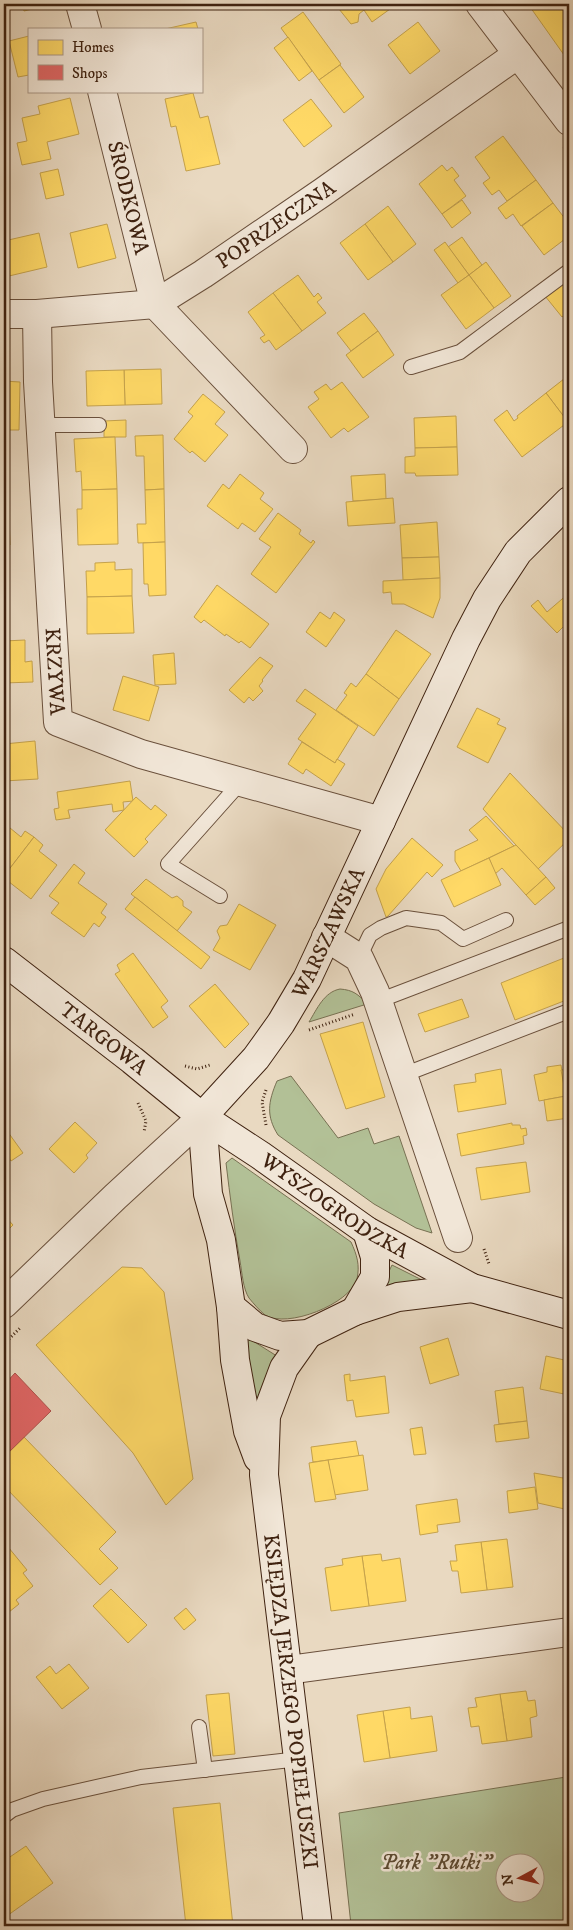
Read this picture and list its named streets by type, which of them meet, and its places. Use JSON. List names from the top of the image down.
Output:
{
  "streets": {
    "street": [
      "ŚRODKOWA",
      "POPRZECZNA",
      "KRZYWA",
      "WARSZAWSKA",
      "TARGOWA",
      "WYSZOGRODZKA",
      "KSIĘDZA JERZEGO POPIEŁUSZKI"
    ]
  },
  "crossings": [
    ["ŚRODKOWA", "POPRZECZNA"],
    ["POPRZECZNA", "KRZYWA"],
    ["KRZYWA", "WARSZAWSKA"],
    ["WARSZAWSKA", "TARGOWA"],
    ["WARSZAWSKA", "WYSZOGRODZKA"],
    ["WARSZAWSKA", "KSIĘDZA JERZEGO POPIEŁUSZKI"],
    ["TARGOWA", "WYSZOGRODZKA"],
    ["TARGOWA", "KSIĘDZA JERZEGO POPIEŁUSZKI"],
    ["WYSZOGRODZKA", "KSIĘDZA JERZEGO POPIEŁUSZKI"]
  ],
  "parks": ["Park \"Rutki\""],
  "legend": ["Homes", "Shops"],
  "north": "left"
}
